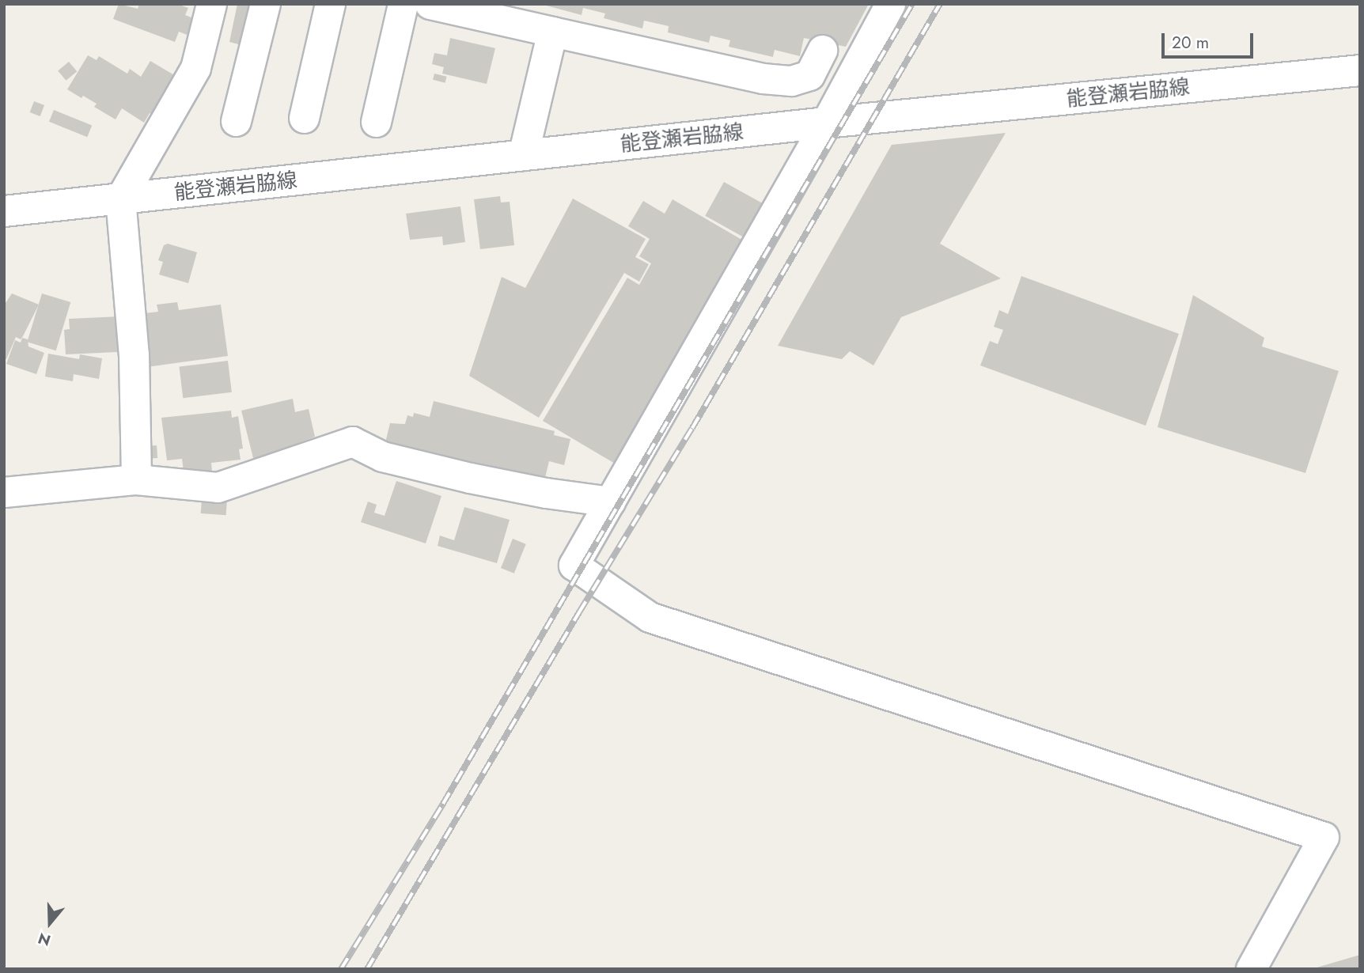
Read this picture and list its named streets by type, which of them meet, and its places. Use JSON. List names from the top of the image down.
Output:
{
  "streets": {
    "main road": ["能登瀬岩脇線"]
  },
  "scale_bar": "20 m",
  "north": "bottom"
}
